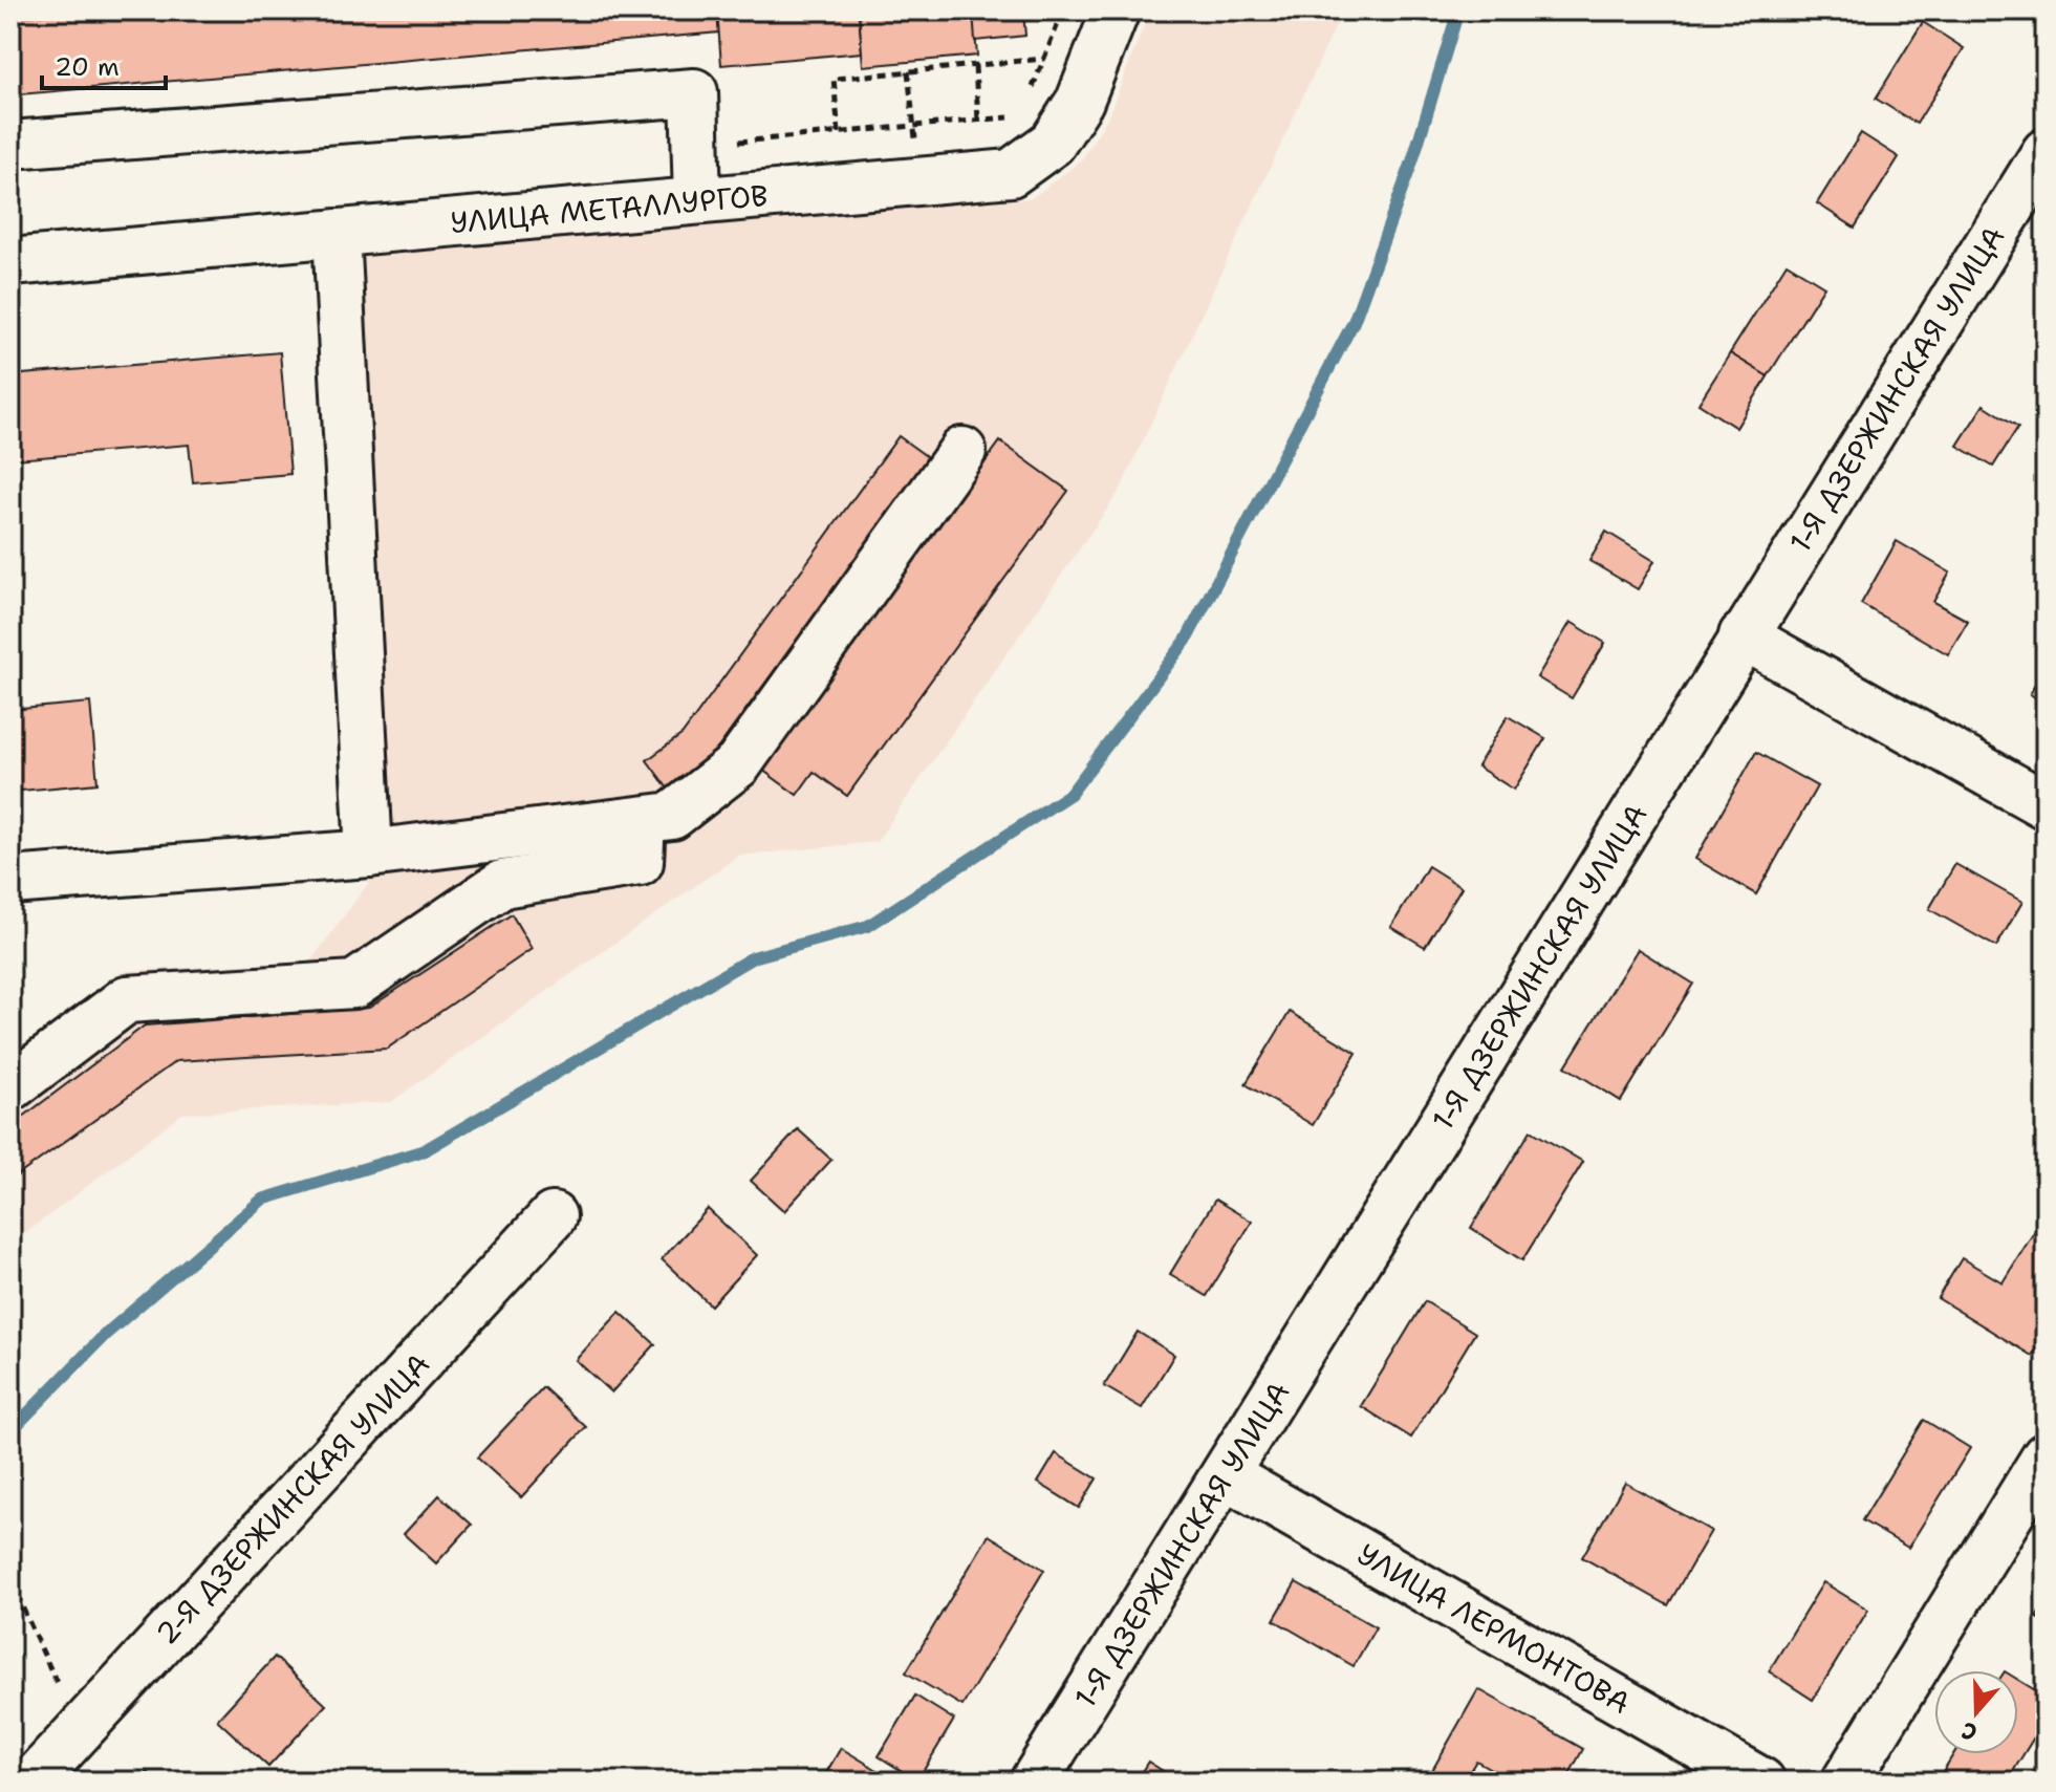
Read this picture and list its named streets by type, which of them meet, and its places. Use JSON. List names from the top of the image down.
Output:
{
  "streets": {
    "street": [
      "УЛИЦА МЕТАЛЛУРГОВ",
      "1-Я ДЗЕРЖИНСКАЯ УЛИЦА",
      "2-Я ДЗЕРЖИНСКАЯ УЛИЦА",
      "УЛИЦА ЛЕРМОНТОВА"
    ]
  },
  "crossings": [
    ["1-Я ДЗЕРЖИНСКАЯ УЛИЦА", "УЛИЦА ЛЕРМОНТОВА"]
  ],
  "scale_bar": "20 m",
  "north": "bottom"
}
